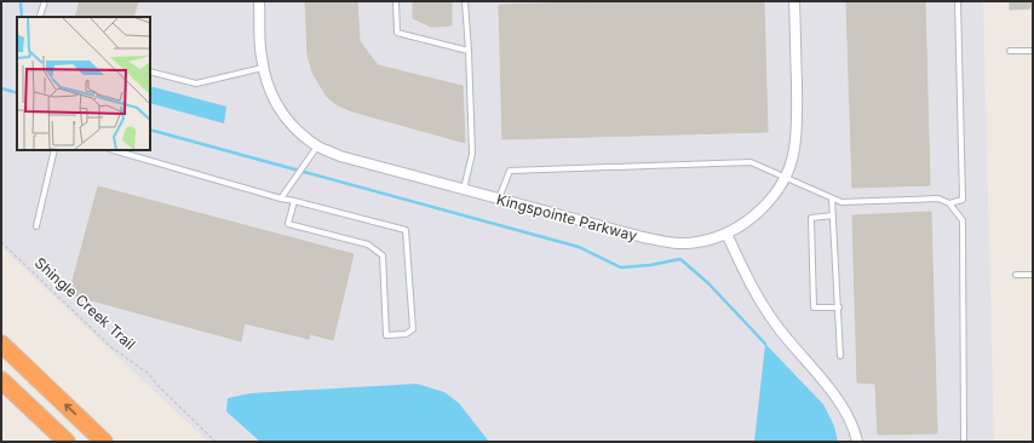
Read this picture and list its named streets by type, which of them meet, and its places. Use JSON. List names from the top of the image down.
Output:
{
  "streets": {
    "street": ["Kingspointe Parkway"],
    "path": ["Shingle Creek Trail"]
  }
}
